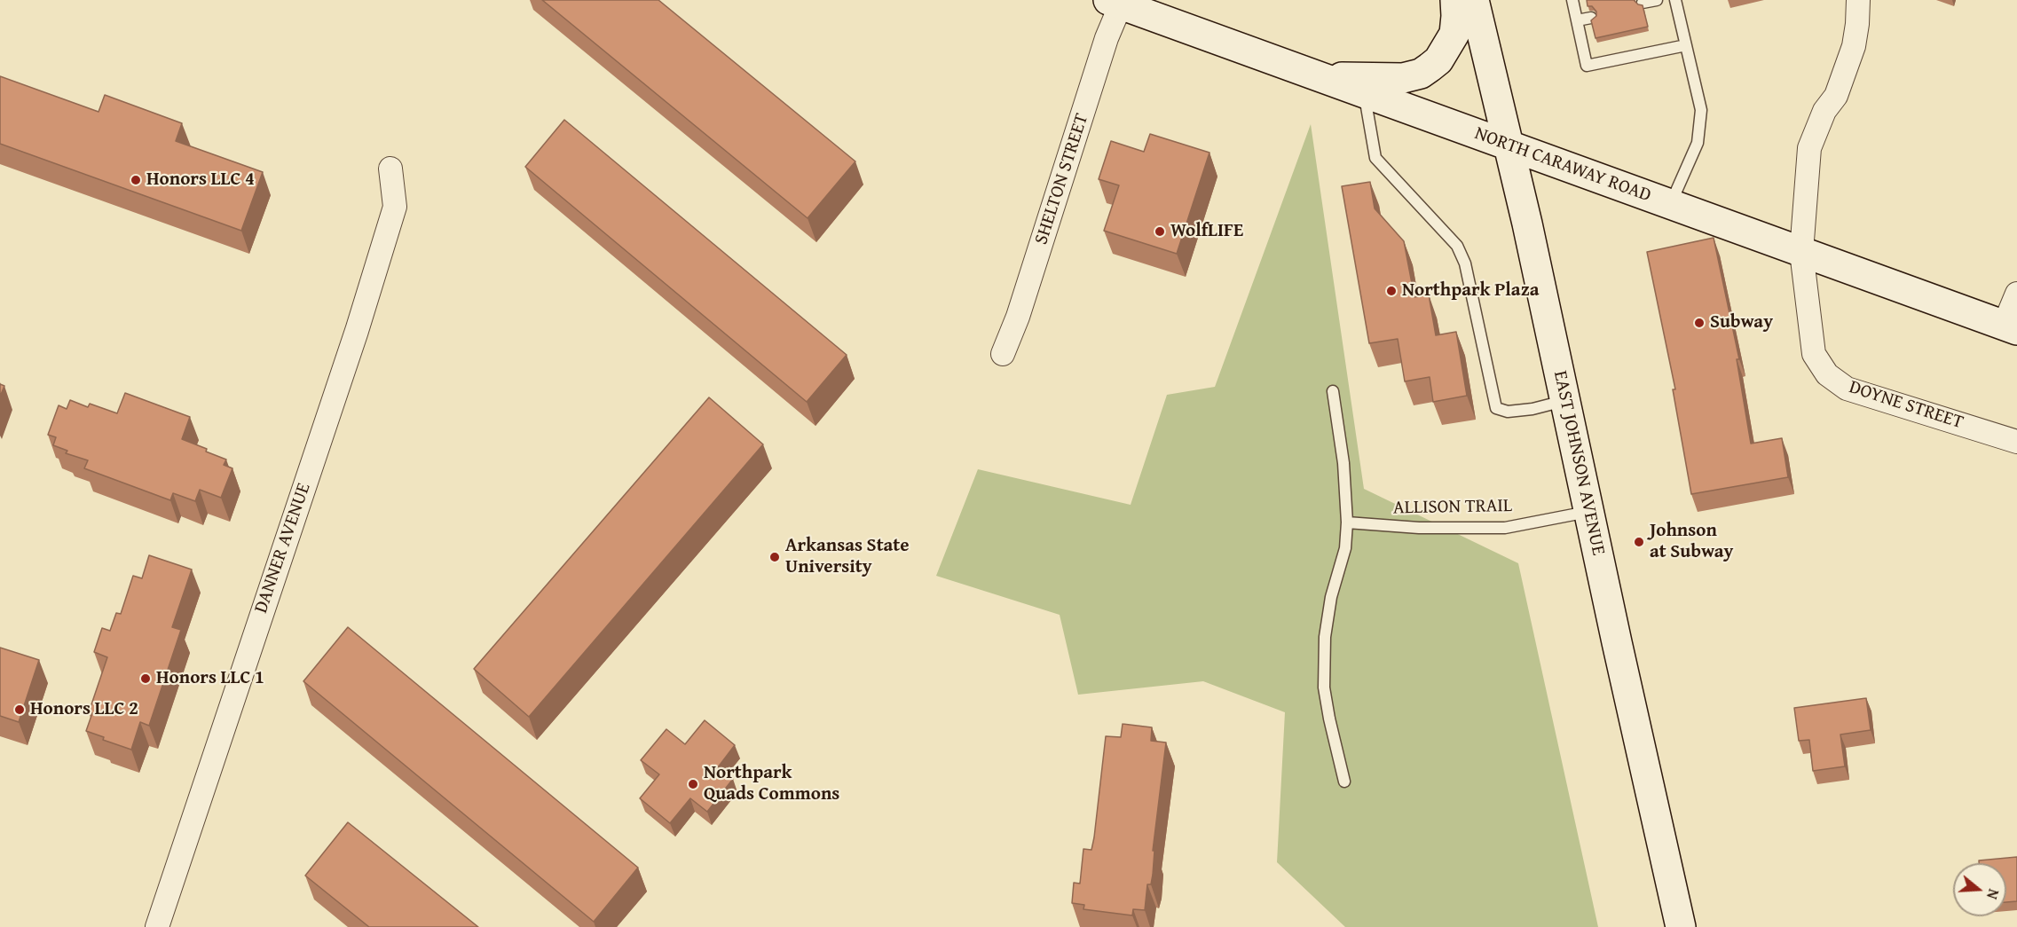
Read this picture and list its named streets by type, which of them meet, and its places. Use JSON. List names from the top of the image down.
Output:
{
  "streets": {
    "main road": ["NORTH CARAWAY ROAD", "EAST JOHNSON AVENUE"],
    "street": ["SHELTON STREET", "DOYNE STREET", "DANNER AVENUE"],
    "lane": ["ALLISON TRAIL"]
  },
  "crossings": [
    ["NORTH CARAWAY ROAD", "SHELTON STREET"],
    ["NORTH CARAWAY ROAD", "DOYNE STREET"],
    ["NORTH CARAWAY ROAD", "EAST JOHNSON AVENUE"],
    ["EAST JOHNSON AVENUE", "ALLISON TRAIL"]
  ],
  "places": [
    "Honors LLC 4",
    "WolfLIFE",
    "Northpark Plaza",
    "Subway",
    "Johnson at Subway",
    "Arkansas State University",
    "Honors LLC 1",
    "Honors LLC 2",
    "Northpark Quads Commons"
  ],
  "north": "right"
}
